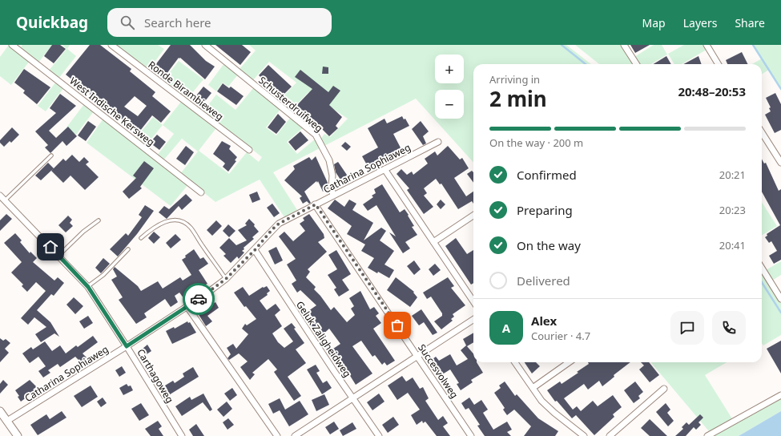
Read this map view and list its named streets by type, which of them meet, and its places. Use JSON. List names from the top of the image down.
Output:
{
  "streets": {
    "street": [
      "Ronde Birambieweg",
      "Schusterdruifweg",
      "West Indische Kersweg",
      "Catharina Sophiaweg",
      "Geluk Zaligheidweg",
      "Succesvolweg",
      "Carthagoweg"
    ]
  },
  "crossings": [
    ["Schusterdruifweg", "Catharina Sophiaweg"],
    ["Catharina Sophiaweg", "Geluk Zaligheidweg"],
    ["Catharina Sophiaweg", "Succesvolweg"],
    ["Catharina Sophiaweg", "Carthagoweg"]
  ],
  "page": {
    "header": "Quickbag",
    "search": "Search here",
    "nav": ["Map", "Layers", "Share"],
    "map_buttons": ["+", "−"],
    "heading": ["2 min", "Arriving in", "20:48–20:53"],
    "panel": ["Alex", "Courier · 4.7"],
    "bar": "On the way · 200 m",
    "list": [
      ["Confirmed", "20:21"],
      ["Preparing", "20:23"],
      ["On the way", "20:41"],
      "Delivered"
    ],
    "round": "A"
  }
}
